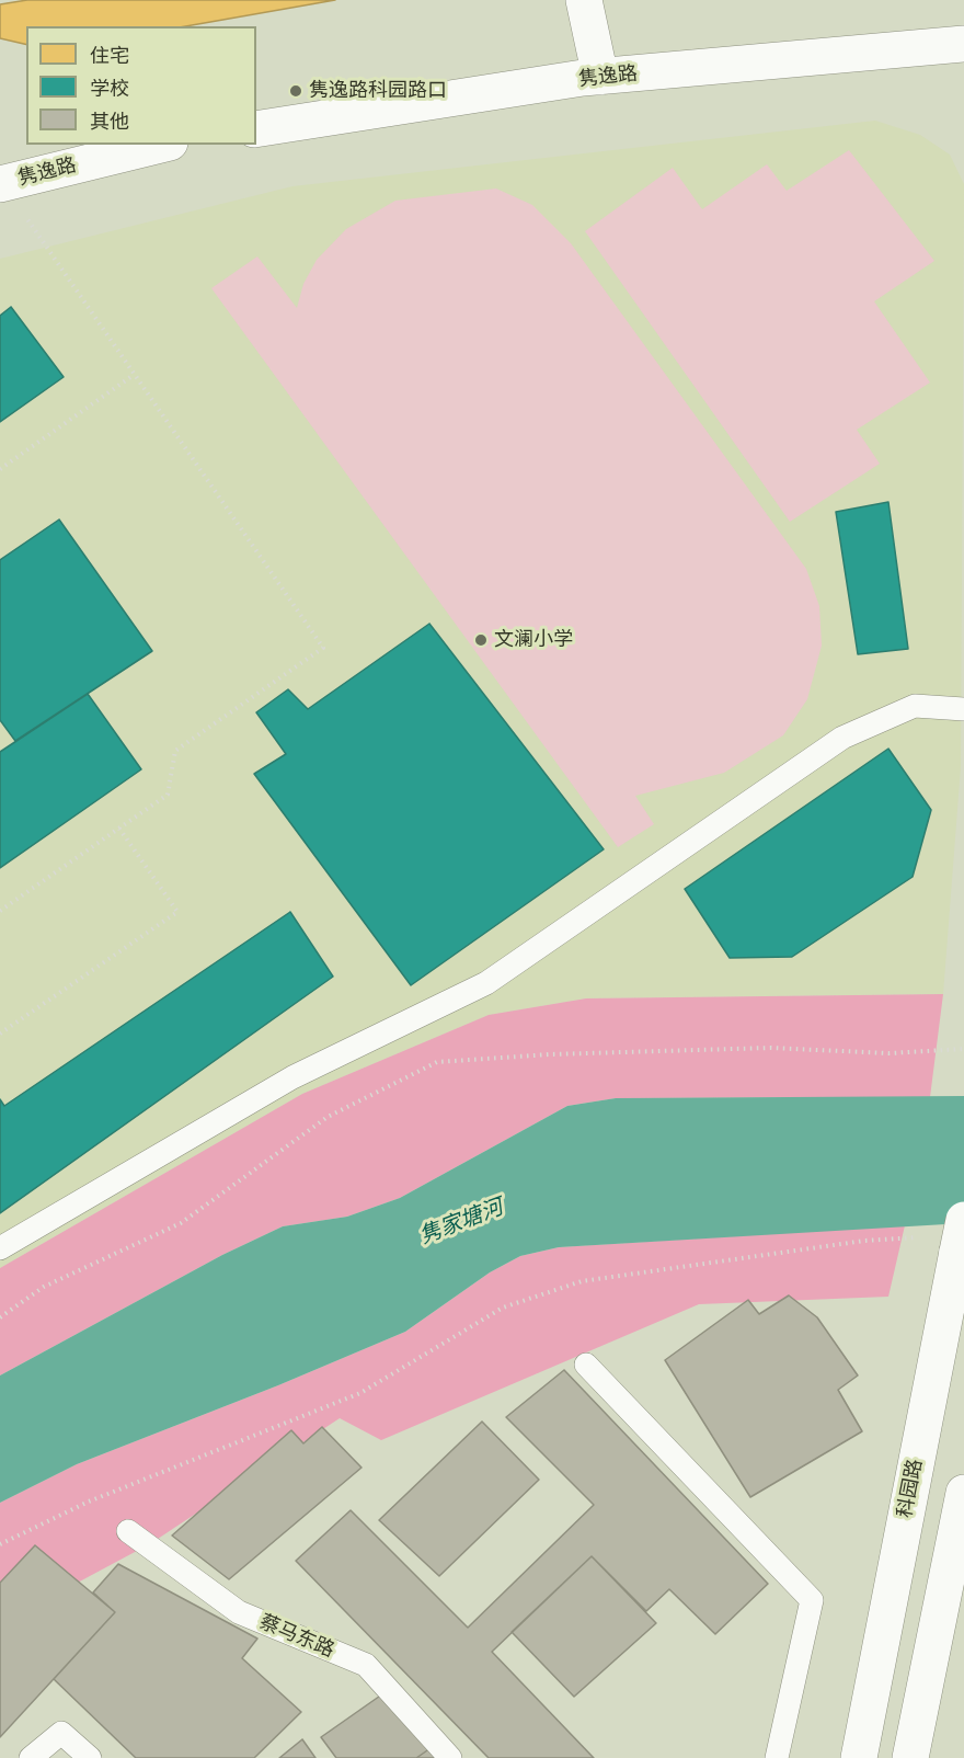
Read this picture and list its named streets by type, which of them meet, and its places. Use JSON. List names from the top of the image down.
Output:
{
  "streets": {
    "street": ["隽逸路", "科园路"],
    "lane": ["蔡马东路"]
  },
  "water": ["隽家塘河"],
  "places": ["隽逸路科园路口", "文澜小学"],
  "legend": ["住宅", "学校", "其他"]
}
